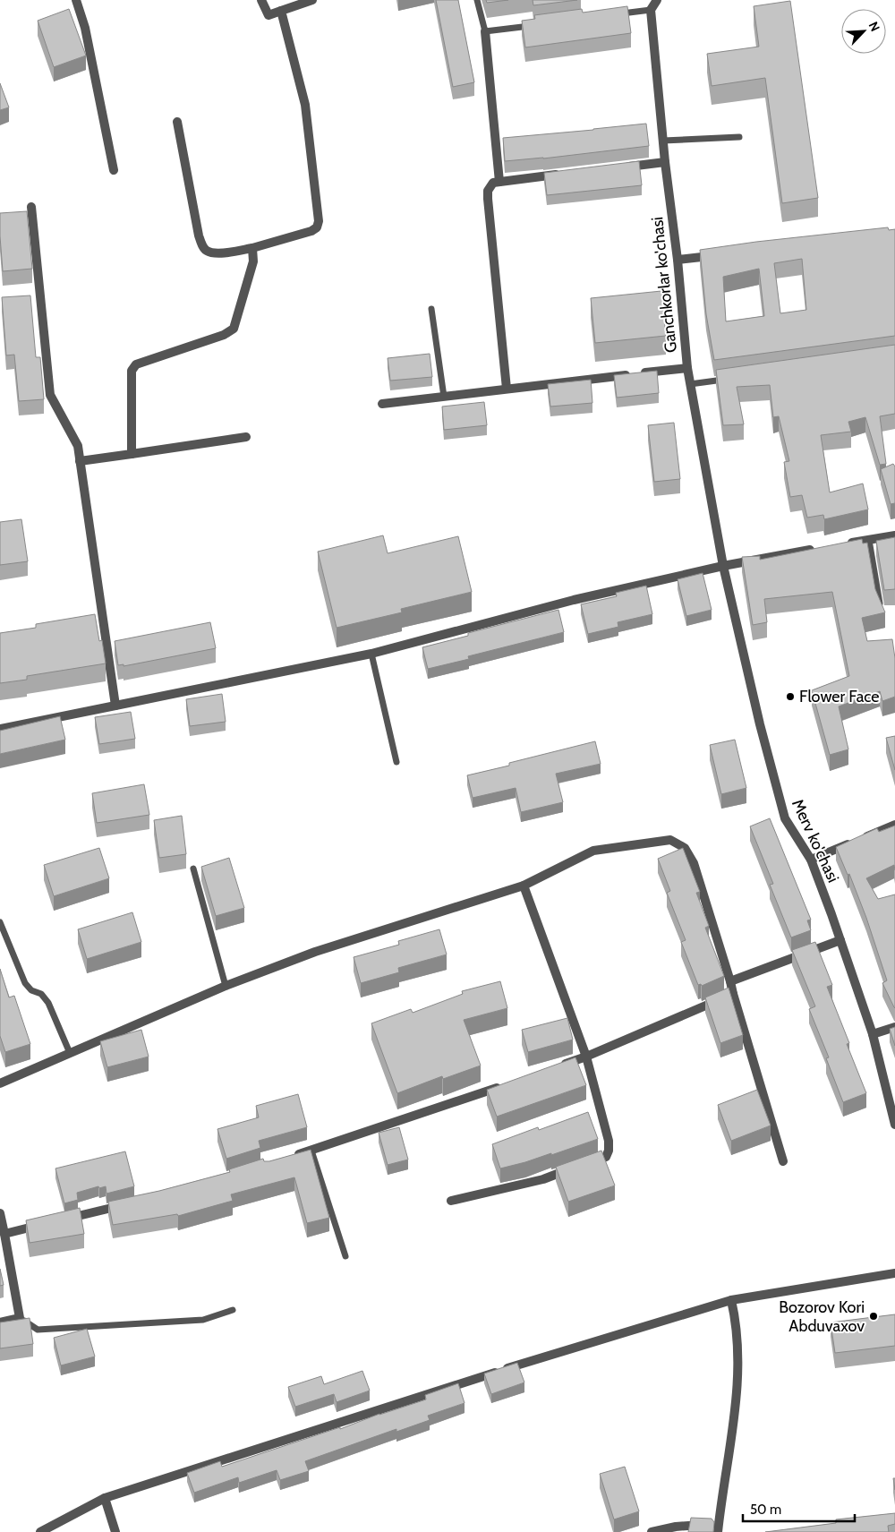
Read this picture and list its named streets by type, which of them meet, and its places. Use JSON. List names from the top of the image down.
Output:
{
  "streets": {
    "street": ["Ganchkorlar ko'chasi", "Merv ko'chasi"]
  },
  "crossings": [
    ["Ganchkorlar ko'chasi", "Merv ko'chasi"]
  ],
  "places": ["Flower Face", "Bozorov Kori Abduvaxov"],
  "scale_bar": "50 m",
  "north": "top right"
}
